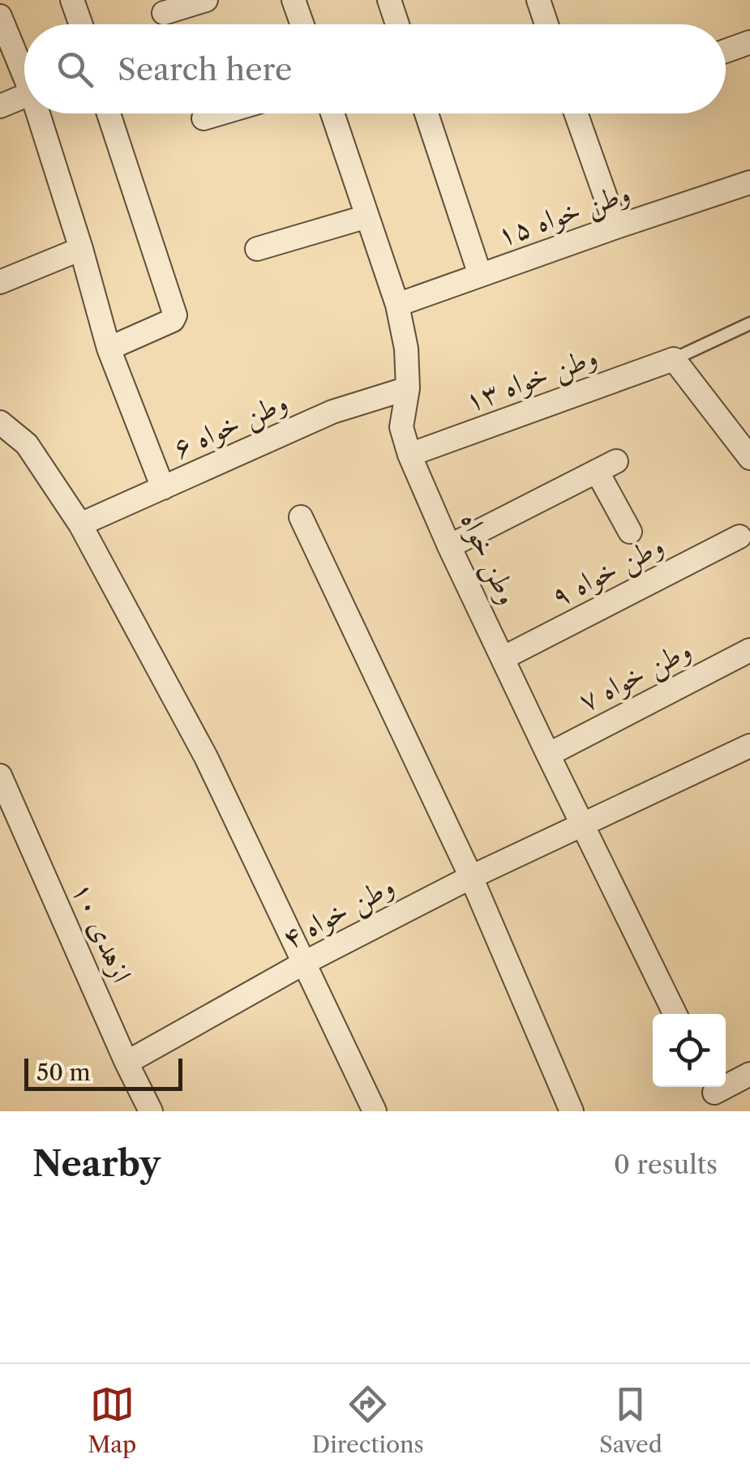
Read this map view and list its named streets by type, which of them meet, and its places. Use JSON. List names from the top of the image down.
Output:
{
  "streets": {
    "street": [
      "وطن خواه ۱۵",
      "وطن خواه ۱۳",
      "وطن خواه ۶",
      "وطن خواه",
      "وطن خواه ۹",
      "وطن خواه ۷",
      "وطن خواه ۴",
      "ازهدی ۱۰"
    ]
  },
  "crossings": [
    ["وطن خواه ۱۵", "وطن خواه"],
    ["وطن خواه ۱۳", "وطن خواه"],
    ["وطن خواه ۶", "وطن خواه"],
    ["وطن خواه", "وطن خواه ۹"],
    ["وطن خواه", "وطن خواه ۷"],
    ["وطن خواه", "وطن خواه ۴"],
    ["وطن خواه ۴", "ازهدی ۱۰"]
  ],
  "scale_bar": "50 m",
  "page": {
    "search": "Search here",
    "scale": "50 m",
    "heading": ["Nearby", "0 results"],
    "nav": ["Map", "Directions", "Saved"]
  }
}
